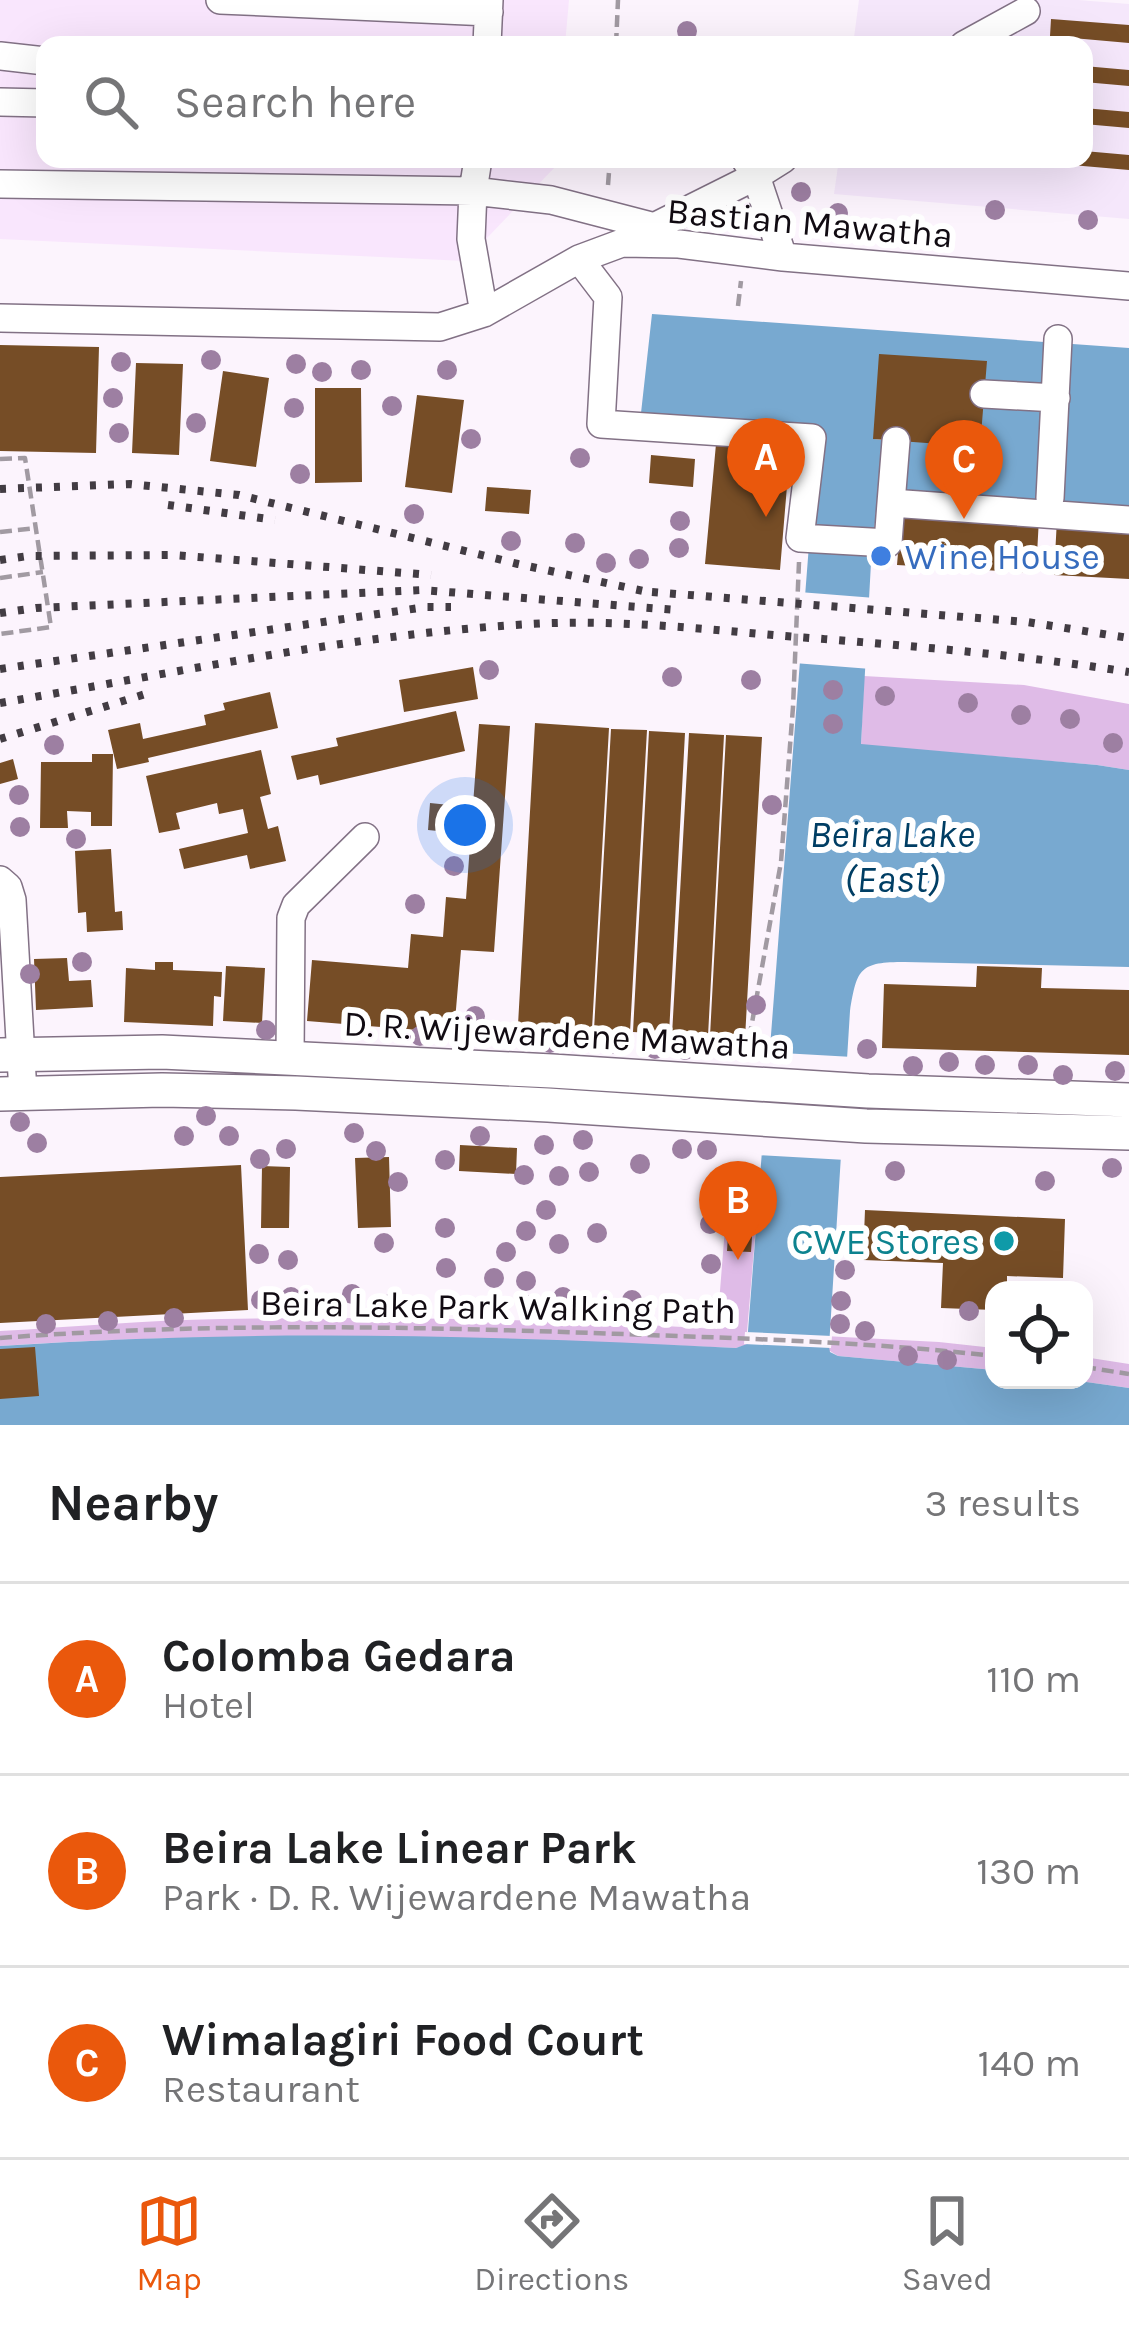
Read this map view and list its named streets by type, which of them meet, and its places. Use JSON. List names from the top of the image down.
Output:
{
  "streets": {
    "main road": ["D. R. Wijewardene Mawatha"],
    "street": ["Bastian Mawatha"],
    "path": ["Beira Lake Park Walking Path"]
  },
  "water": ["Beira Lake (East)"],
  "places": ["Wine House", "CWE Stores"],
  "page": {
    "search": "Search here",
    "pins": ["A", "C", "B"],
    "heading": ["Nearby", "3 results"],
    "list": [
      {
        "mark": "A",
        "name": "Colomba Gedara",
        "note": "Hotel",
        "value": "110 m"
      },
      {
        "mark": "B",
        "name": "Beira Lake Linear Park",
        "note": "Park · D. R. Wijewardene Mawatha",
        "value": "130 m"
      },
      {
        "mark": "C",
        "name": "Wimalagiri Food Court",
        "note": "Restaurant",
        "value": "140 m"
      }
    ],
    "nav": ["Map", "Directions", "Saved"]
  }
}
